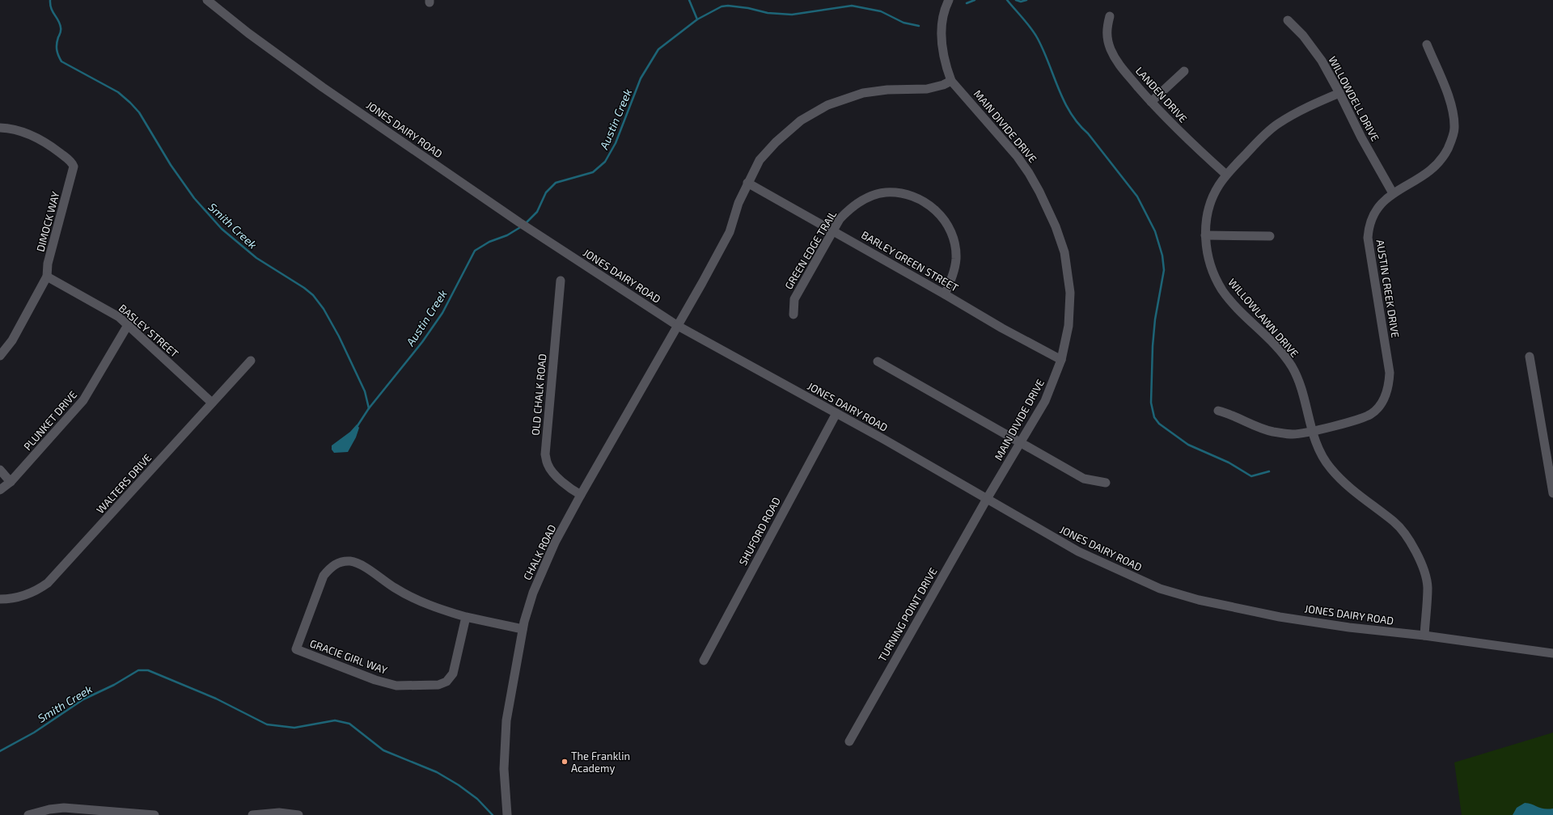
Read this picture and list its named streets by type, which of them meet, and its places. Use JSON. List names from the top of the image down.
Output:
{
  "streets": {
    "street": [
      "LANDEN DRIVE",
      "WILLOWDELL DRIVE",
      "MAIN DIVIDE DRIVE",
      "JONES DAIRY ROAD",
      "DIMOCK WAY",
      "GREEN EDGE TRAIL",
      "BARLEY GREEN STREET",
      "AUSTIN CREEK DRIVE",
      "WILLOWLAWN DRIVE",
      "BASLEY STREET",
      "OLD CHALK ROAD",
      "PLUNKET DRIVE",
      "WALTERS DRIVE",
      "SHUFORD ROAD",
      "CHALK ROAD",
      "TURNING POINT DRIVE",
      "GRACIE GIRL WAY"
    ]
  },
  "crossings": [
    ["LANDEN DRIVE", "WILLOWLAWN DRIVE"],
    ["WILLOWDELL DRIVE", "AUSTIN CREEK DRIVE"],
    ["WILLOWDELL DRIVE", "WILLOWLAWN DRIVE"],
    ["MAIN DIVIDE DRIVE", "JONES DAIRY ROAD"],
    ["MAIN DIVIDE DRIVE", "BARLEY GREEN STREET"],
    ["MAIN DIVIDE DRIVE", "CHALK ROAD"],
    ["MAIN DIVIDE DRIVE", "TURNING POINT DRIVE"],
    ["JONES DAIRY ROAD", "WILLOWLAWN DRIVE"],
    ["JONES DAIRY ROAD", "SHUFORD ROAD"],
    ["JONES DAIRY ROAD", "CHALK ROAD"],
    ["JONES DAIRY ROAD", "TURNING POINT DRIVE"],
    ["DIMOCK WAY", "BASLEY STREET"],
    ["GREEN EDGE TRAIL", "BARLEY GREEN STREET"],
    ["BARLEY GREEN STREET", "CHALK ROAD"],
    ["AUSTIN CREEK DRIVE", "WILLOWLAWN DRIVE"],
    ["BASLEY STREET", "PLUNKET DRIVE"],
    ["BASLEY STREET", "WALTERS DRIVE"],
    ["OLD CHALK ROAD", "CHALK ROAD"],
    ["CHALK ROAD", "GRACIE GIRL WAY"]
  ],
  "water": ["Austin Creek", "Smith Creek"],
  "places": ["The Franklin Academy"]
}
